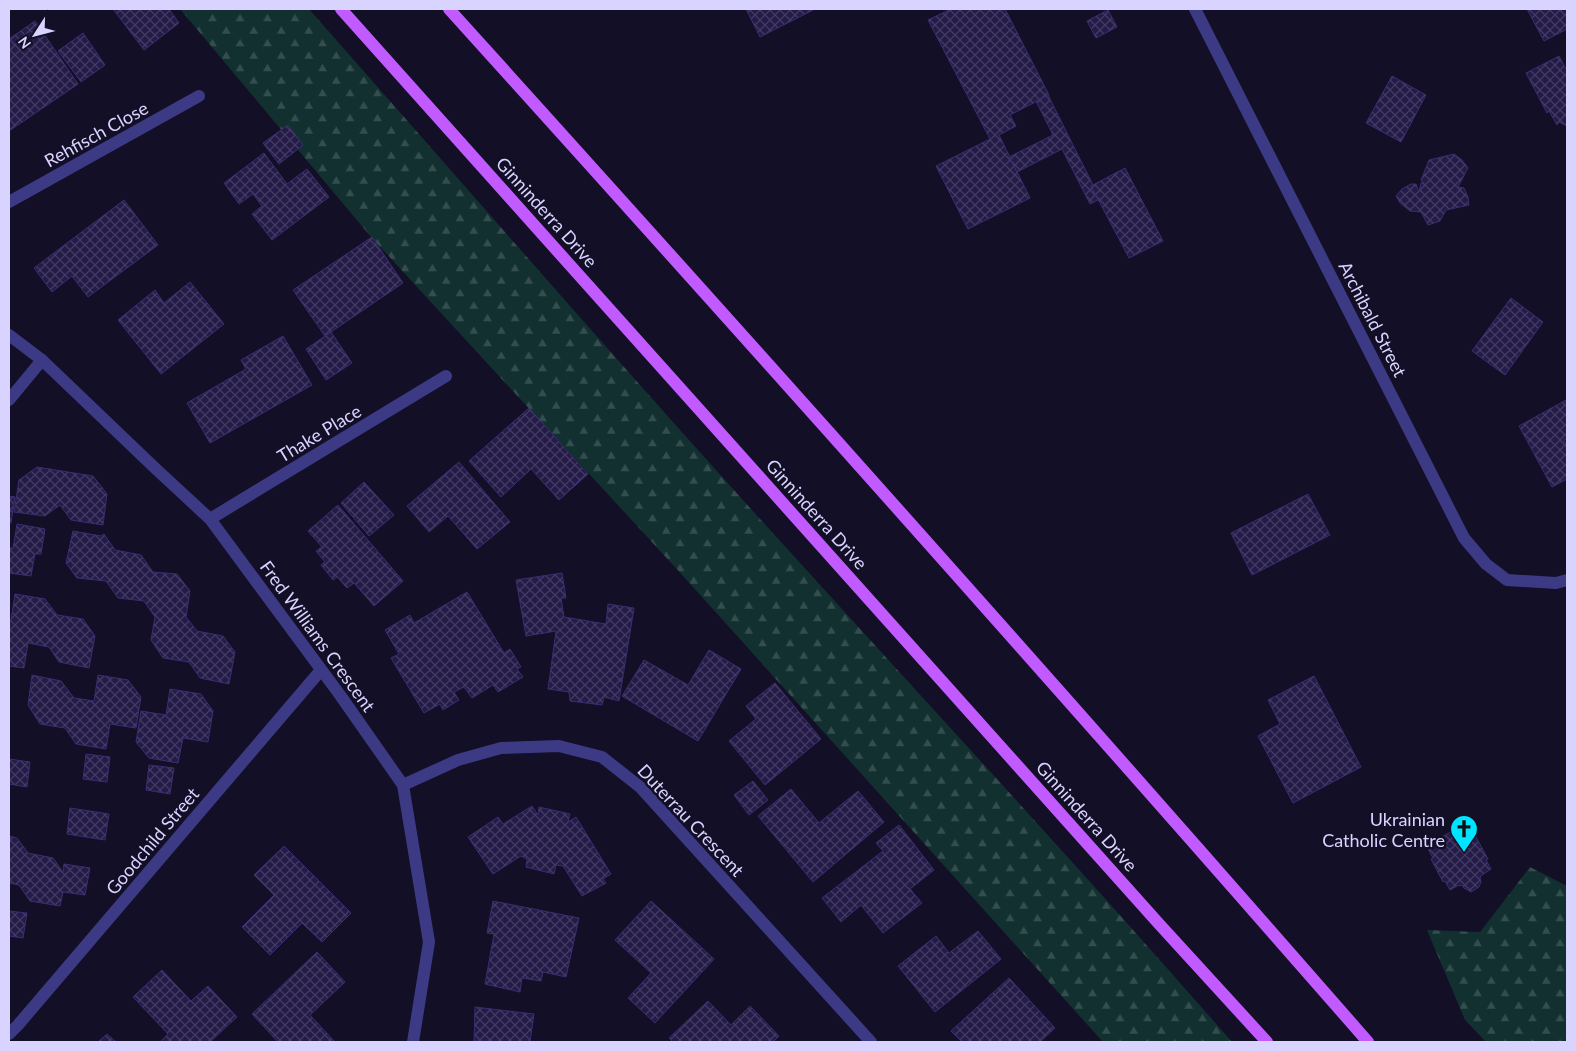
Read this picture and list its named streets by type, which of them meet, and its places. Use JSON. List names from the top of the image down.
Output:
{
  "streets": {
    "main road": ["Ginninderra Drive"],
    "street": [
      "Rehfisch Close",
      "Archibald Street",
      "Thake Place",
      "Fred Williams Crescent",
      "Duterrau Crescent",
      "Goodchild Street"
    ]
  },
  "crossings": [
    ["Thake Place", "Fred Williams Crescent"],
    ["Fred Williams Crescent", "Duterrau Crescent"],
    ["Fred Williams Crescent", "Goodchild Street"]
  ],
  "places": {
    "church": ["Ukrainian Catholic Centre"]
  },
  "north": "bottom left"
}
